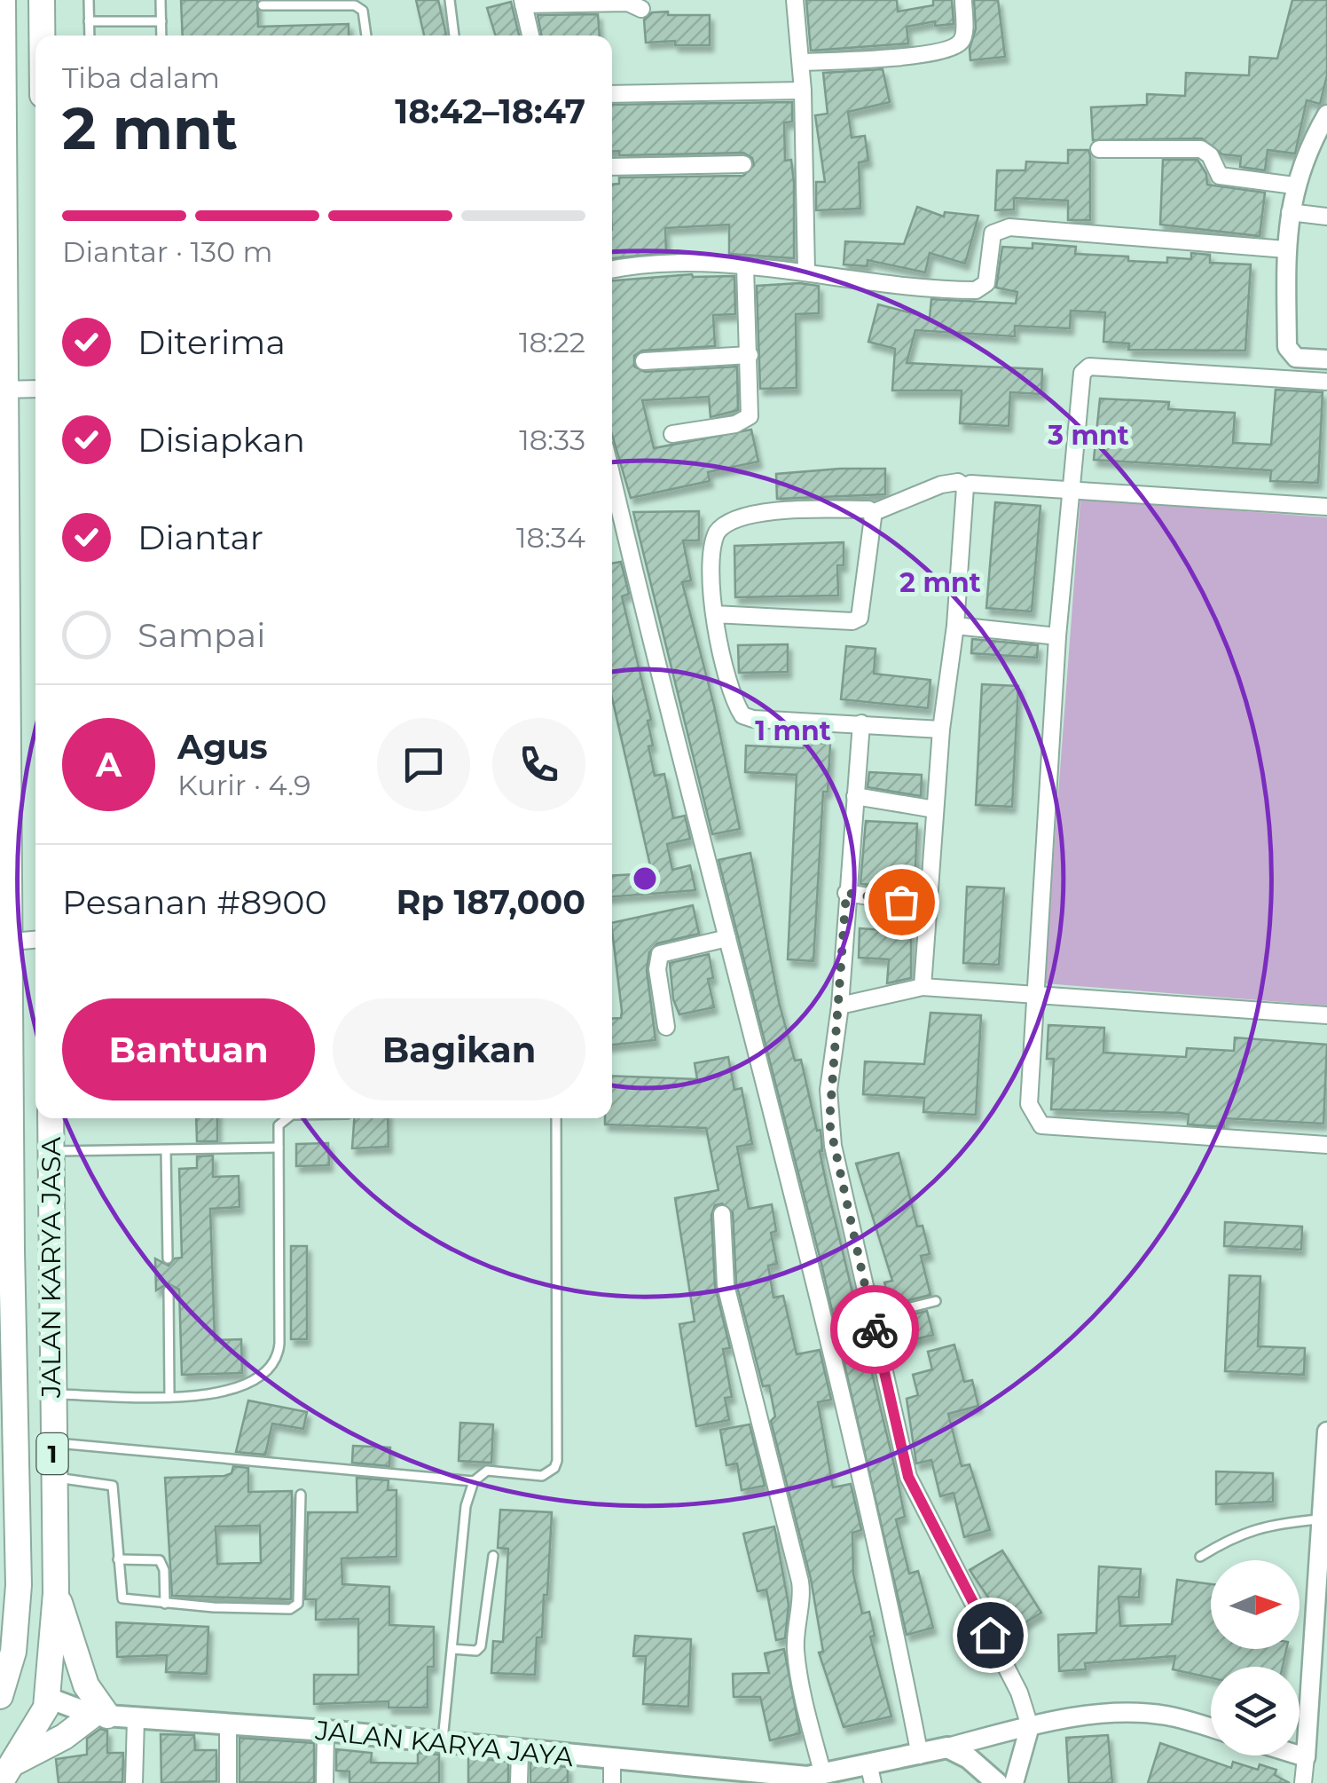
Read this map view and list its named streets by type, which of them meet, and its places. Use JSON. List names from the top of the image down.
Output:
{
  "streets": {
    "highway": ["JALAN KARYA JASA", "1"],
    "main road": ["JALAN KARYA JAYA"]
  },
  "crossings": [
    ["JALAN KARYA JASA", "JALAN KARYA JAYA"]
  ],
  "north": "right",
  "page": {
    "heading": ["2 mnt", "Tiba dalam", "18:42–18:47"],
    "panel": [
      "Agus",
      "Kurir · 4.9",
      "Pesanan #8900",
      "Rp 187,000"
    ],
    "bar": "Diantar · 130 m",
    "list": [
      ["Diterima", "18:22"],
      ["Disiapkan", "18:33"],
      ["Diantar", "18:34"],
      "Sampai"
    ],
    "round": "A",
    "buttons": ["Bantuan", "Bagikan"]
  },
  "rings": ["3 mnt", "2 mnt", "1 mnt"]
}
